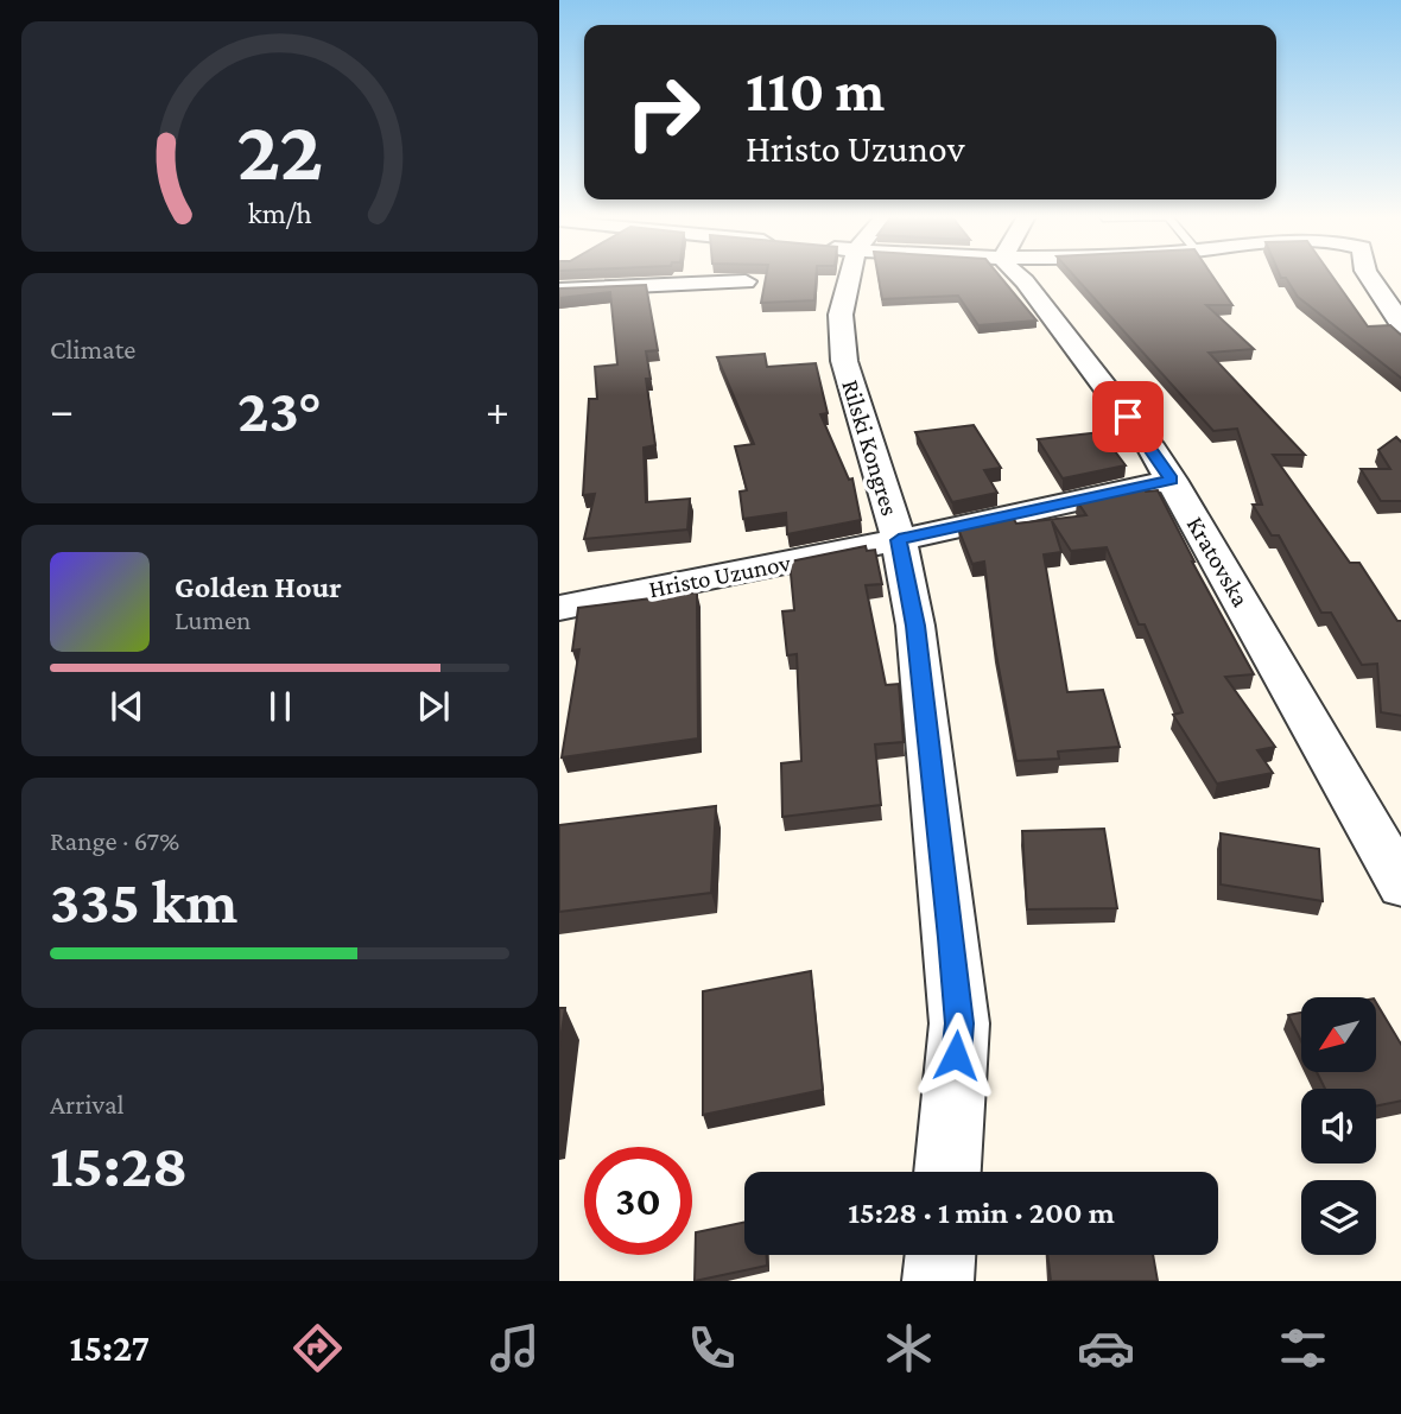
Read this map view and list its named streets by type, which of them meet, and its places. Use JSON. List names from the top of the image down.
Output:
{
  "streets": {
    "street": ["Rilski Kongres", "Kratovska", "Hristo Uzunov"]
  },
  "crossings": [
    ["Rilski Kongres", "Hristo Uzunov"],
    ["Kratovska", "Hristo Uzunov"]
  ],
  "north": "bottom left",
  "page": {
    "turn": ["110 m", "Hristo Uzunov"],
    "tile": [
      "Climate",
      ["Range · 67%", "335 km"],
      ["Arrival", "15:28"]
    ],
    "heat": ["−", "23°", "+"],
    "song": ["Golden Hour", "Lumen"],
    "limit": "30",
    "trip": "15:28 · 1 min · 200 m",
    "tabs": "15:27",
    "gauge": ["22", "km/h"]
  }
}
